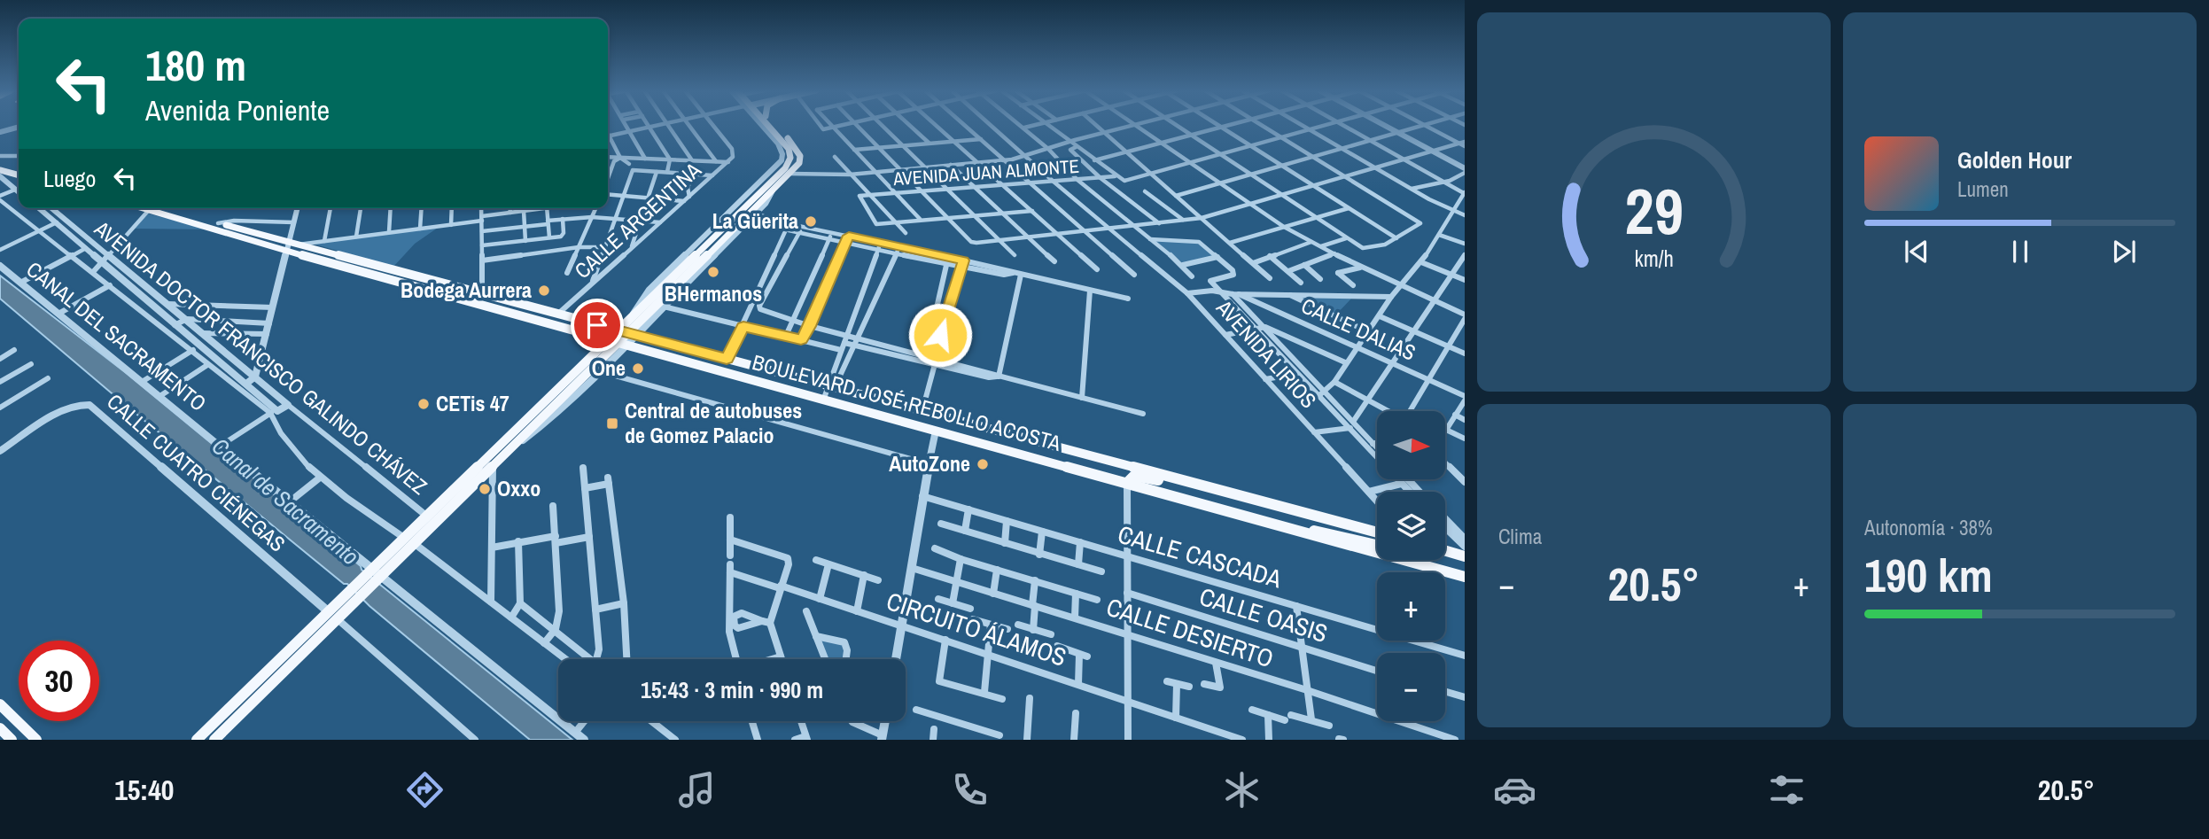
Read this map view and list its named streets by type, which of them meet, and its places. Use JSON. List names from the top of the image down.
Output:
{
  "streets": {
    "main road": ["BOULEVARD JOSÉ REBOLLO ACOSTA"],
    "street": [
      "AVENIDA JUAN ALMONTE",
      "CALLE ARGENTINA",
      "CALLE DALIAS",
      "CANAL DEL SACRAMENTO",
      "AVENIDA LIRIOS",
      "AVENIDA DOCTOR FRANCISCO GALINDO CHÁVEZ",
      "CALLE CUATRO CIÉNEGAS",
      "CALLE CASCADA",
      "CALLE OASIS",
      "CIRCUITO ÁLAMOS",
      "CALLE DESIERTO"
    ]
  },
  "crossings": [
    ["AVENIDA JUAN ALMONTE", "AVENIDA LIRIOS"],
    ["CALLE ARGENTINA", "BOULEVARD JOSÉ REBOLLO ACOSTA"]
  ],
  "water": ["Canal de Sacramento"],
  "places": {
    "other": [
      "La Güerita",
      "BHermanos",
      "Bodega Aurrera",
      "One",
      "CETis 47",
      "AutoZone",
      "Oxxo"
    ],
    "transit": ["Central de autobuses de Gomez Palacio"]
  },
  "north": "right",
  "page": {
    "turn": ["180 m", "Avenida Poniente"],
    "song": ["Golden Hour", "Lumen"],
    "then": "Luego",
    "tile": [
      "Clima",
      ["Autonomía · 38%", "190 km"]
    ],
    "map_buttons": ["+", "−"],
    "heat": ["−", "20.5°", "+"],
    "limit": "30",
    "trip": "15:43 · 3 min · 990 m",
    "tabs": ["15:40", "20.5°"],
    "gauge": ["29", "km/h"]
  }
}
